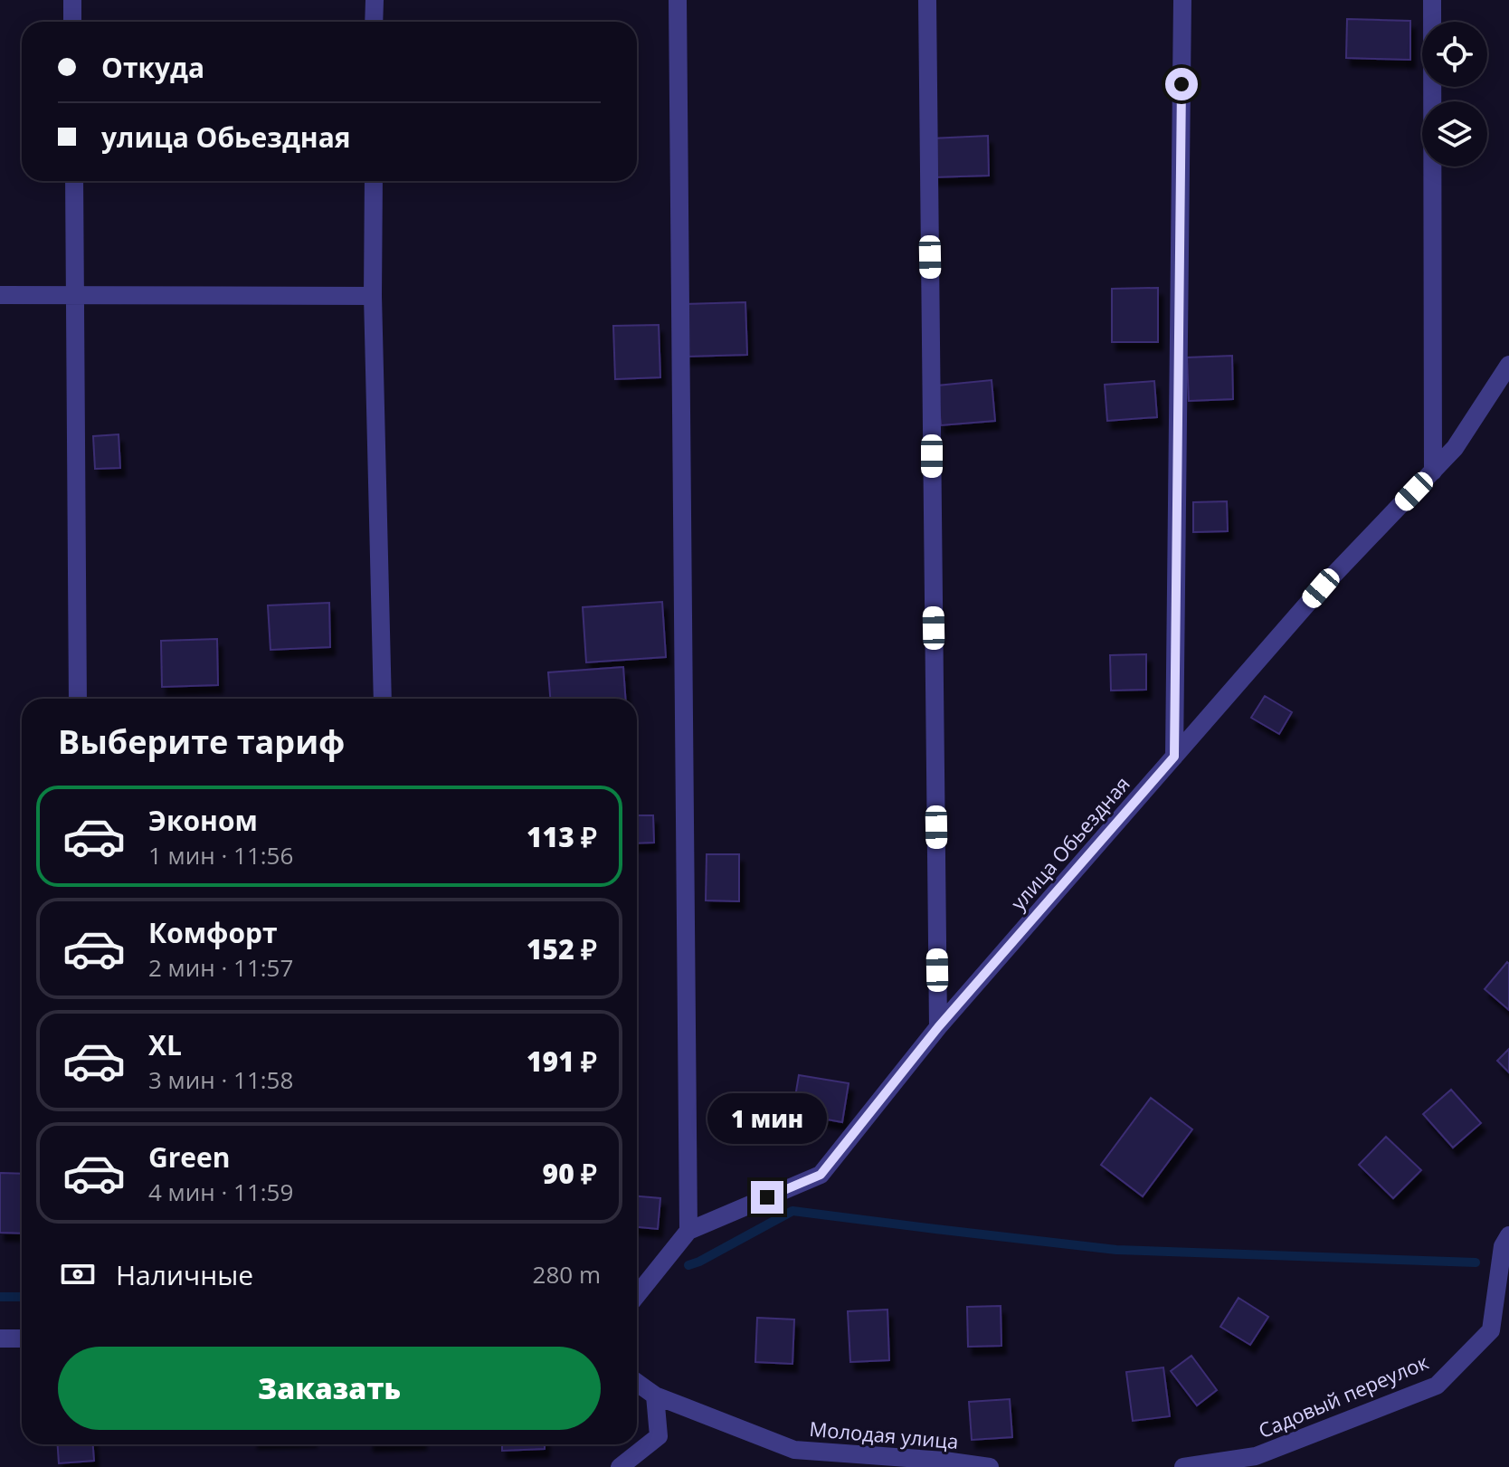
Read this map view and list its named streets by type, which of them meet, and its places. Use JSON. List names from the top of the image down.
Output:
{
  "streets": {
    "street": ["улица Обьездная", "Садовый переулок", "Молодая улица"]
  },
  "page": {
    "banner": ["Откуда", "улица Обьездная"],
    "heading": "Выберите тариф",
    "list": [
      {
        "name": "Эконом",
        "note": "1 мин · 11:56",
        "value": "113 ₽"
      },
      {
        "name": "Комфорт",
        "note": "2 мин · 11:57",
        "value": "152 ₽"
      },
      {
        "name": "XL",
        "note": "3 мин · 11:58",
        "value": "191 ₽"
      },
      {
        "name": "Green",
        "note": "4 мин · 11:59",
        "value": "90 ₽"
      }
    ],
    "bubble": "1 мин",
    "pay": ["Наличные", "280 m"],
    "buttons": "Заказать"
  }
}
